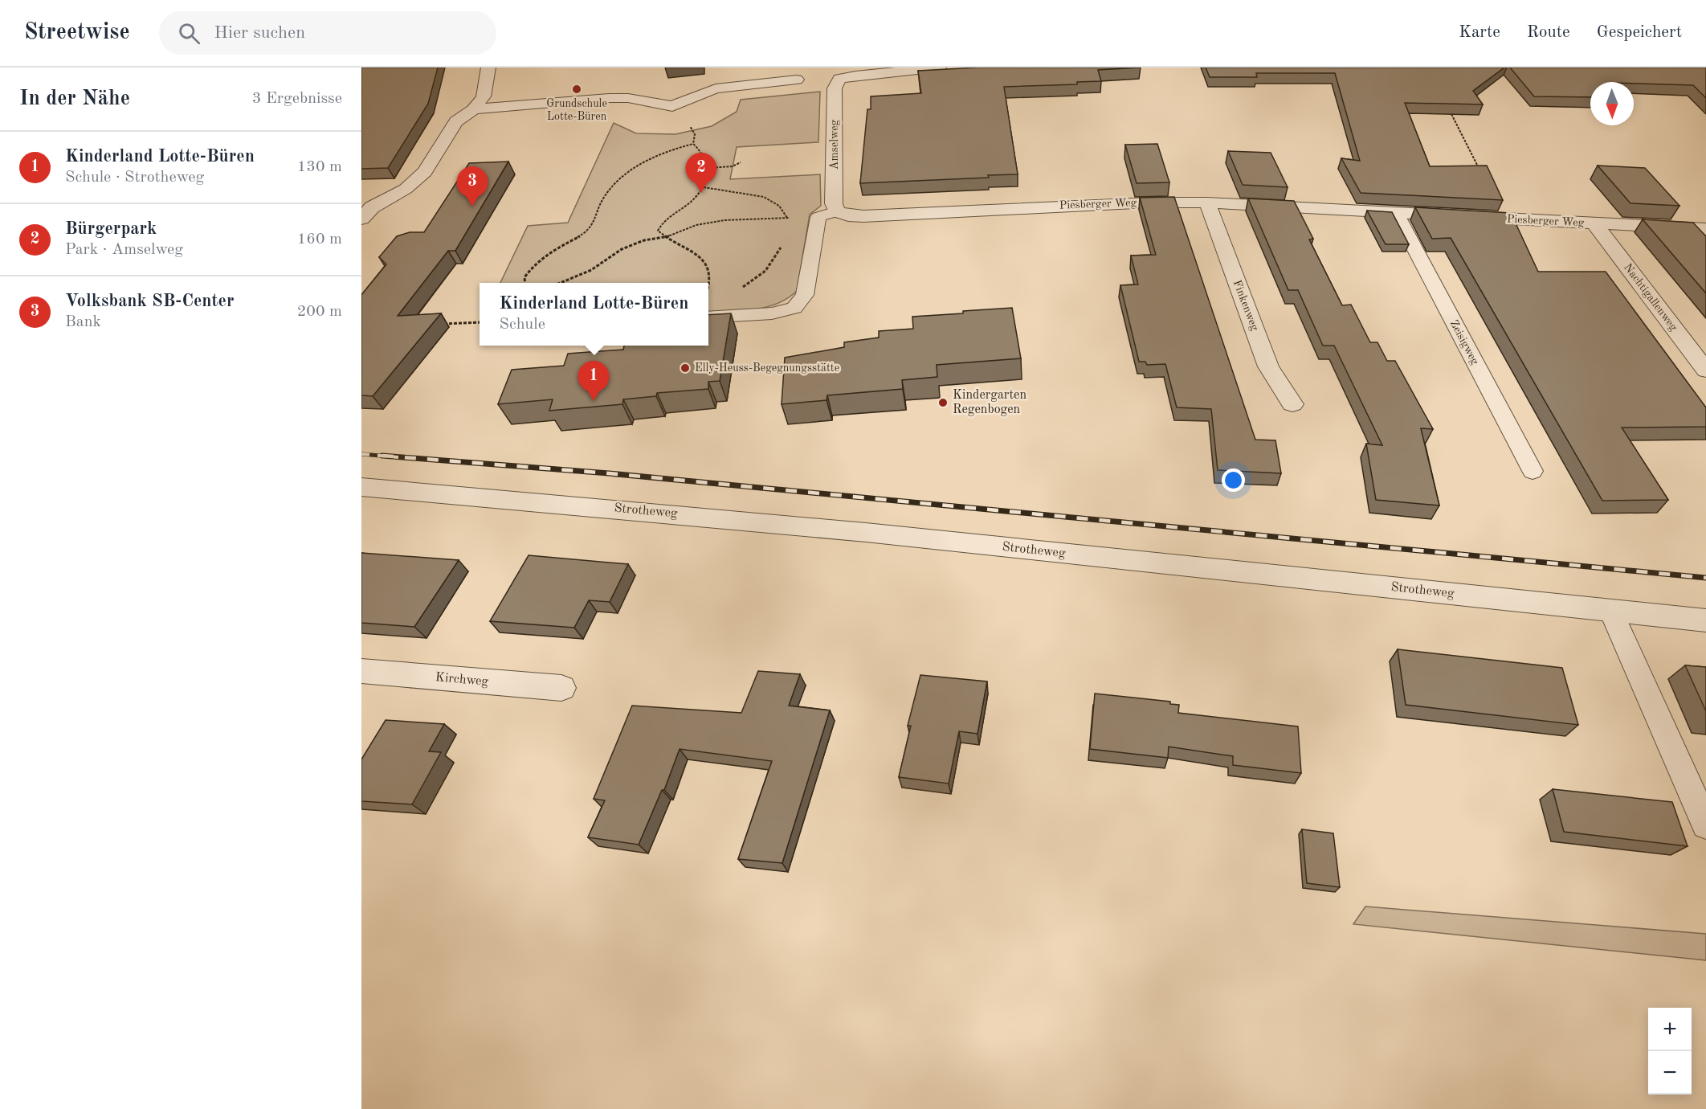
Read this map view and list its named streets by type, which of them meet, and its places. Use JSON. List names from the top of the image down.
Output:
{
  "streets": {
    "street": [
      "Amselweg",
      "Piesberger Weg",
      "Nachtigallenweg",
      "Finkenweg",
      "Strotheweg",
      "Kirchweg"
    ],
    "lane": ["Zeisigweg"]
  },
  "crossings": [
    ["Amselweg", "Piesberger Weg"],
    ["Piesberger Weg", "Nachtigallenweg"],
    ["Piesberger Weg", "Finkenweg"],
    ["Piesberger Weg", "Zeisigweg"]
  ],
  "places": ["Grundschule Lotte-Büren", "Elly-Heuss-Begegnungsstätte", "Kindergarten Regenbogen"],
  "north": "bottom",
  "page": {
    "header": "Streetwise",
    "search": "Hier suchen",
    "nav": ["Karte", "Route", "Gespeichert"],
    "heading": ["In der Nähe", "3 Ergebnisse"],
    "list": [
      {
        "mark": "1",
        "name": "Kinderland Lotte-Büren",
        "note": "Schule · Strotheweg",
        "value": "130 m"
      },
      {
        "mark": "2",
        "name": "Bürgerpark",
        "note": "Park · Amselweg",
        "value": "160 m"
      },
      {
        "mark": "3",
        "name": "Volksbank SB-Center",
        "note": "Bank",
        "value": "200 m"
      }
    ],
    "pins": ["2", "3", "1"],
    "popup": ["Kinderland Lotte-Büren", "Schule"],
    "map_buttons": ["+", "−"]
  }
}
